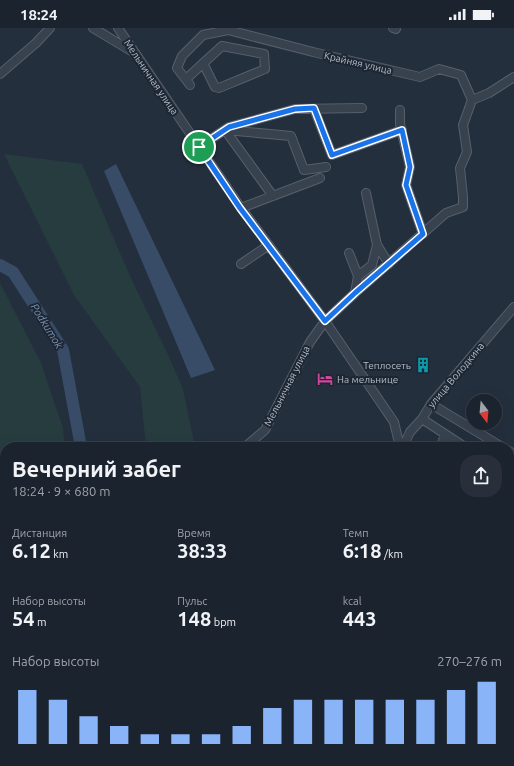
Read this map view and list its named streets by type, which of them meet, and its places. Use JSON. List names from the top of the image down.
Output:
{
  "streets": {
    "street": ["Крайняя улица", "Мельничная улица", "улица Володкина"]
  },
  "crossings": [
    ["Крайняя улица", "Мельничная улица"]
  ],
  "water": ["Podkumok"],
  "places": {
    "building": ["Теплосеть"],
    "hotel": ["На мельнице"]
  },
  "north": "bottom",
  "page": {
    "status": "18:24",
    "heading": ["Вечерний забег", "18:24 · 9 × 680 m"],
    "stats": [
      ["Дистанция", "6.12 km"],
      ["Время", "38:33"],
      ["Темп", "6:18 /km"],
      ["Набор высоты", "54 m"],
      ["Пульс", "148 bpm"],
      ["kcal", "443"]
    ],
    "chart": ["Набор высоты", "270–276 m"]
  }
}
